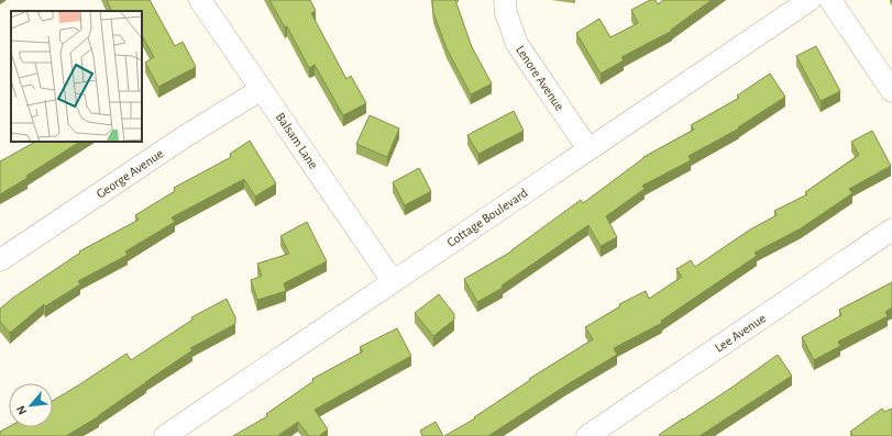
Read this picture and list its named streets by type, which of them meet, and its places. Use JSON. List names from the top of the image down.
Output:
{
  "streets": {
    "street": [
      "Lenore Avenue",
      "Balsam Lane",
      "George Avenue",
      "Cottage Boulevard",
      "Lee Avenue"
    ]
  },
  "crossings": [
    ["Lenore Avenue", "Cottage Boulevard"],
    ["Balsam Lane", "George Avenue"],
    ["Balsam Lane", "Cottage Boulevard"]
  ],
  "north": "bottom left"
}
